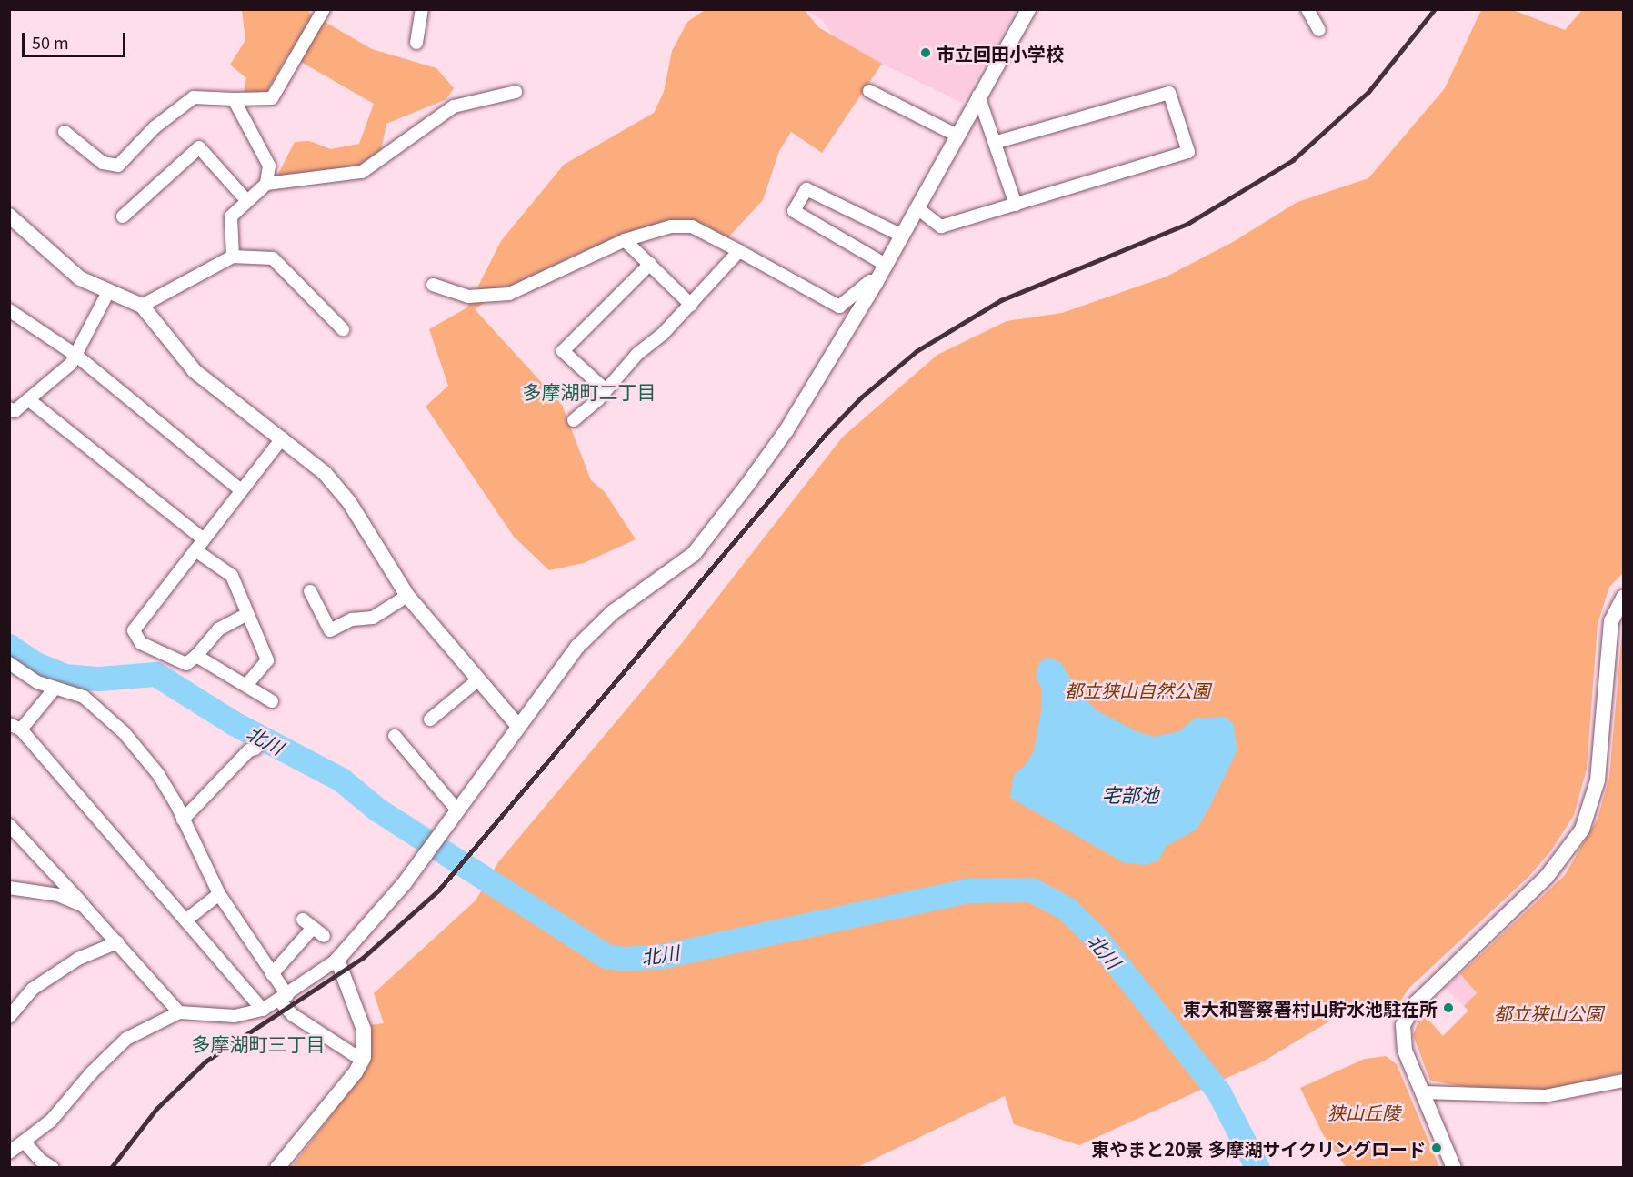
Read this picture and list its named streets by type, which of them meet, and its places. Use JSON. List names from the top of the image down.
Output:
{
  "districts": ["多摩湖町二丁目", "多摩湖町三丁目"],
  "water": ["北川", "宅部池"],
  "parks": ["都立狭山自然公園", "都立狭山公園", "狭山丘陵"],
  "places": ["市立回田小学校", "東大和警察署村山貯水池駐在所", "東やまと20景 多摩湖サイクリングロード"],
  "scale_bar": "50 m"
}
